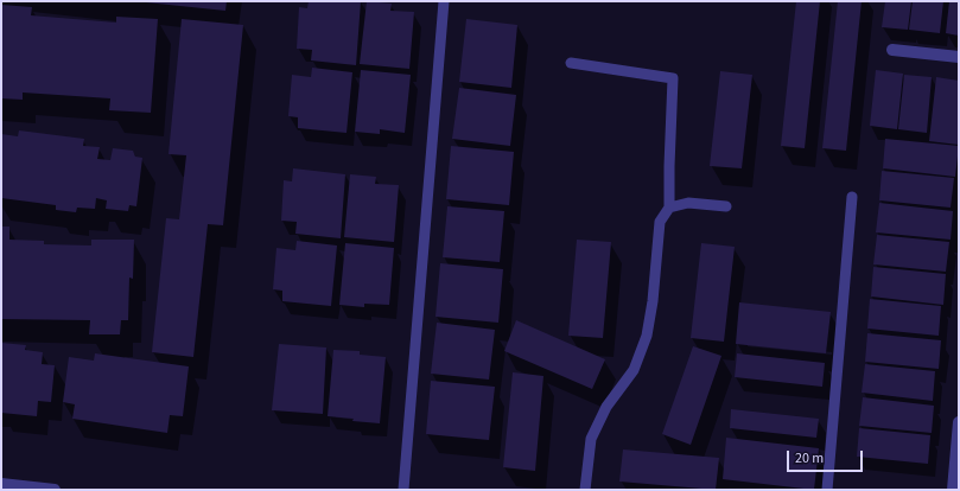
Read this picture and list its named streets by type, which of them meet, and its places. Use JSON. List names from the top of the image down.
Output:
{
  "scale_bar": "20 m"
}
